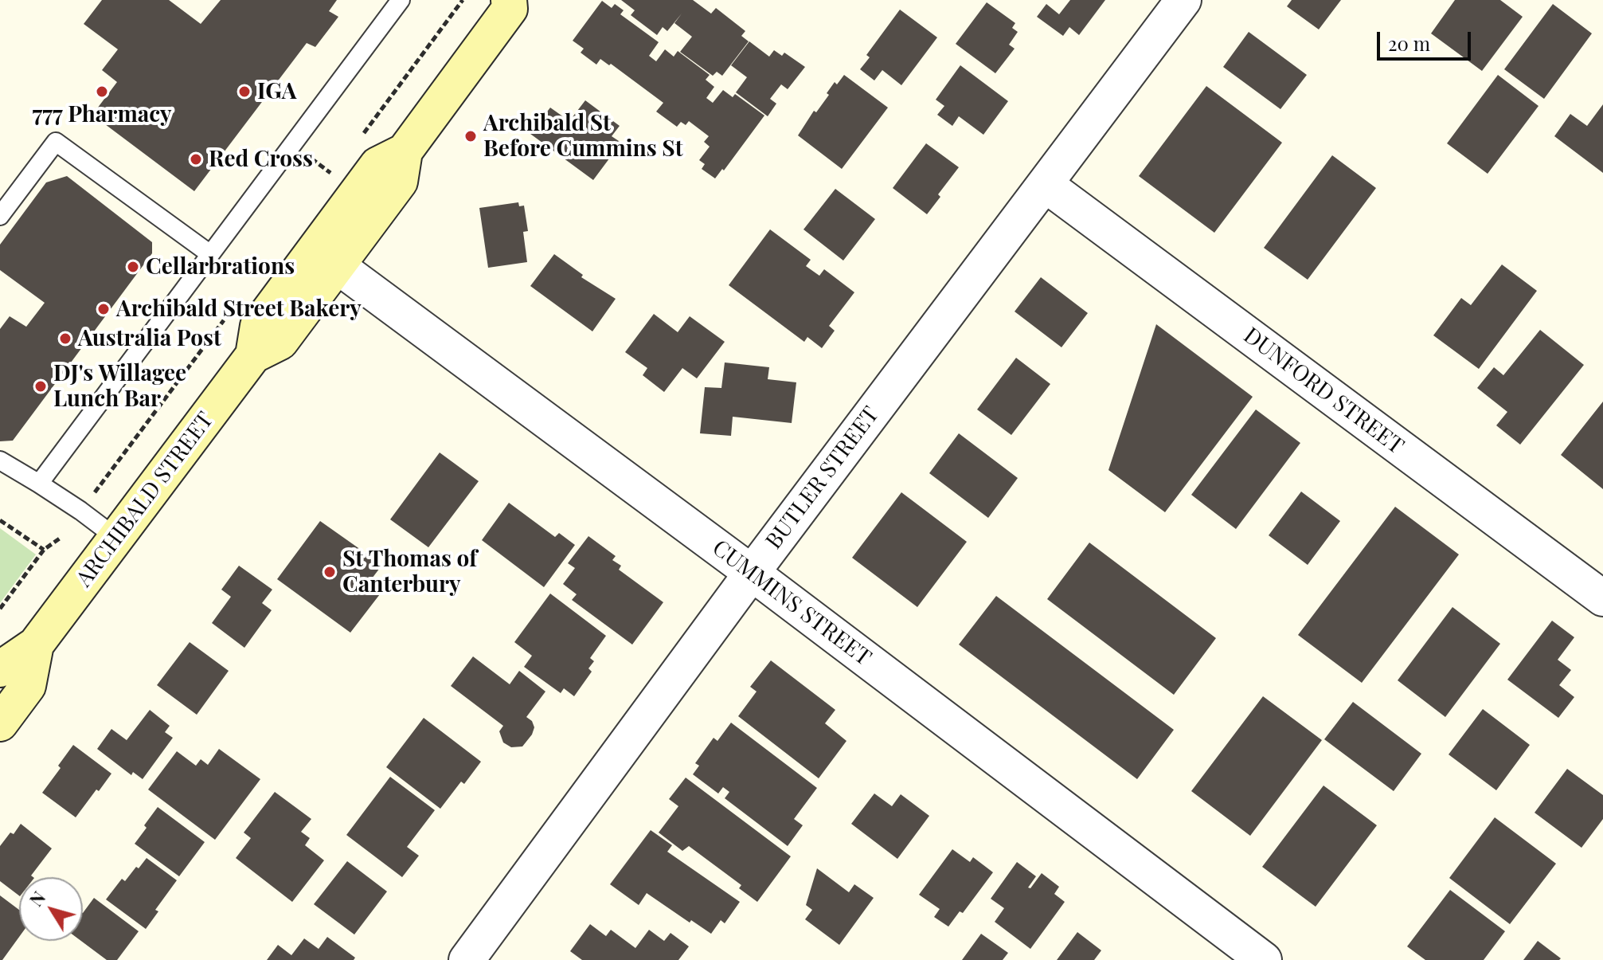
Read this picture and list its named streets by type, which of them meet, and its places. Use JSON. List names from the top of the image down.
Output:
{
  "streets": {
    "street": [
      "DUNFORD STREET",
      "BUTLER STREET",
      "ARCHIBALD STREET",
      "CUMMINS STREET"
    ]
  },
  "crossings": [
    ["DUNFORD STREET", "BUTLER STREET"],
    ["BUTLER STREET", "CUMMINS STREET"],
    ["ARCHIBALD STREET", "CUMMINS STREET"]
  ],
  "places": [
    "777 Pharmacy",
    "IGA",
    "Archibald St Before Cummins St",
    "Red Cross",
    "Cellarbrations",
    "Archibald Street Bakery",
    "Australia Post",
    "DJ's Willagee Lunch Bar",
    "St Thomas of Canterbury"
  ],
  "scale_bar": "20 m",
  "north": "top left"
}
